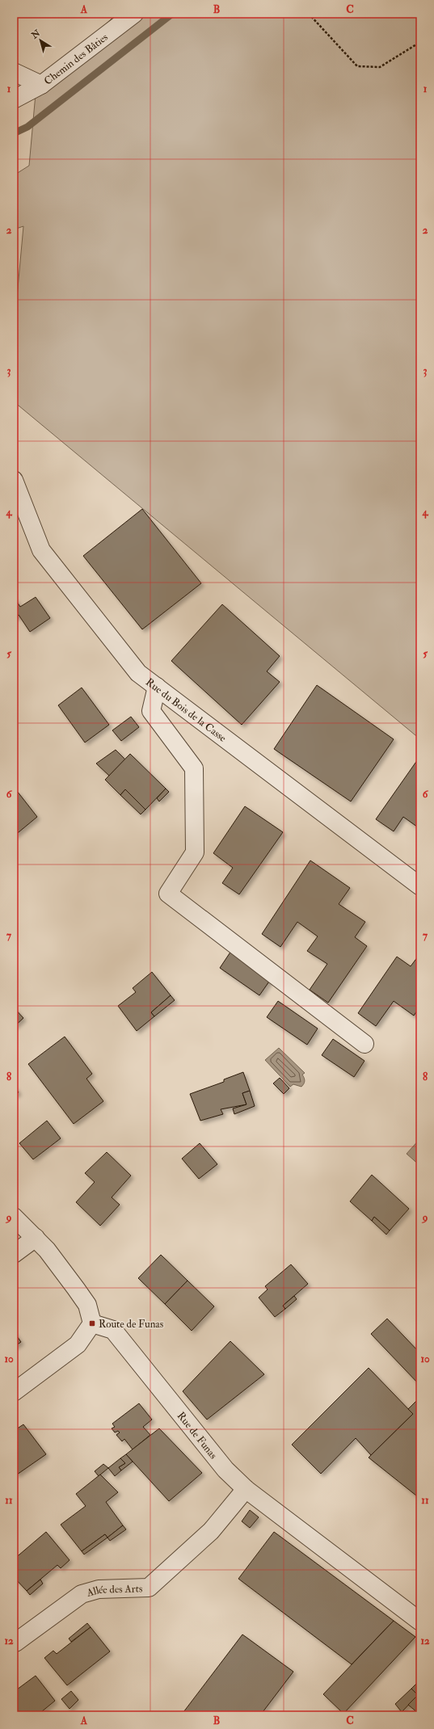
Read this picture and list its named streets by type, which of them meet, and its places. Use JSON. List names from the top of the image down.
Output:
{
  "streets": {
    "street": [
      "Chemin des Bâties",
      "Rue du Bois de la Casse",
      "Rue de Funas",
      "Allée des Arts"
    ]
  },
  "crossings": [
    ["Rue de Funas", "Allée des Arts"]
  ],
  "places": {
    "transit": ["Route de Funas"]
  },
  "north": "top left",
  "grid": {
    "columns": ["A", "B", "C"],
    "rows": [
      "1",
      "2",
      "3",
      "4",
      "5",
      "6",
      "7",
      "8",
      "9",
      "10",
      "11",
      "12"
    ]
  }
}
